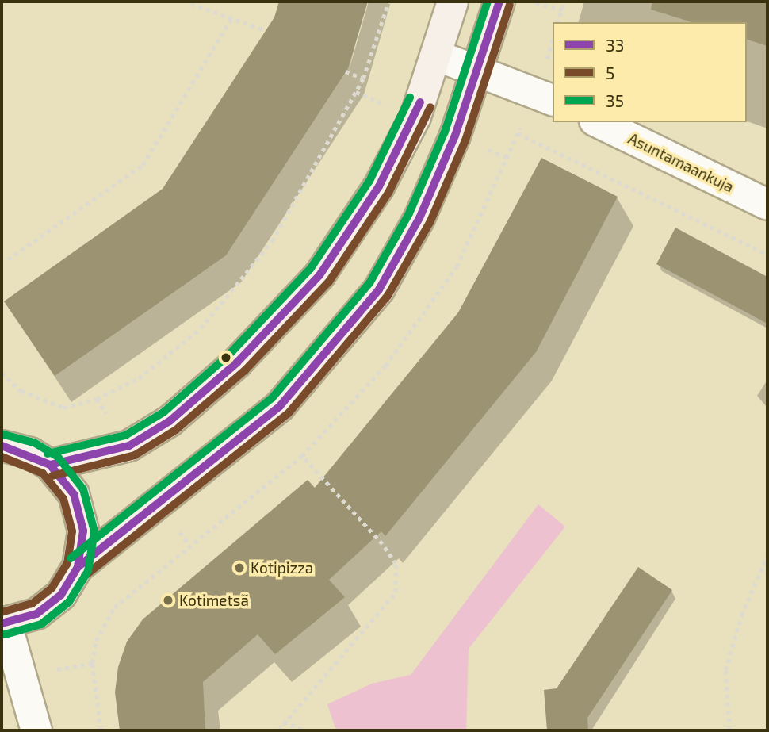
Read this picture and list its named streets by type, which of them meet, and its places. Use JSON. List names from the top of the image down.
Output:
{
  "streets": {
    "street": ["Asuntamaankuja"]
  },
  "places": ["Kotipizza", "Kotimetsä"],
  "lines": ["transit line 33", "transit line 35", "transit line 5"],
  "legend": ["33", "5", "35"]
}
